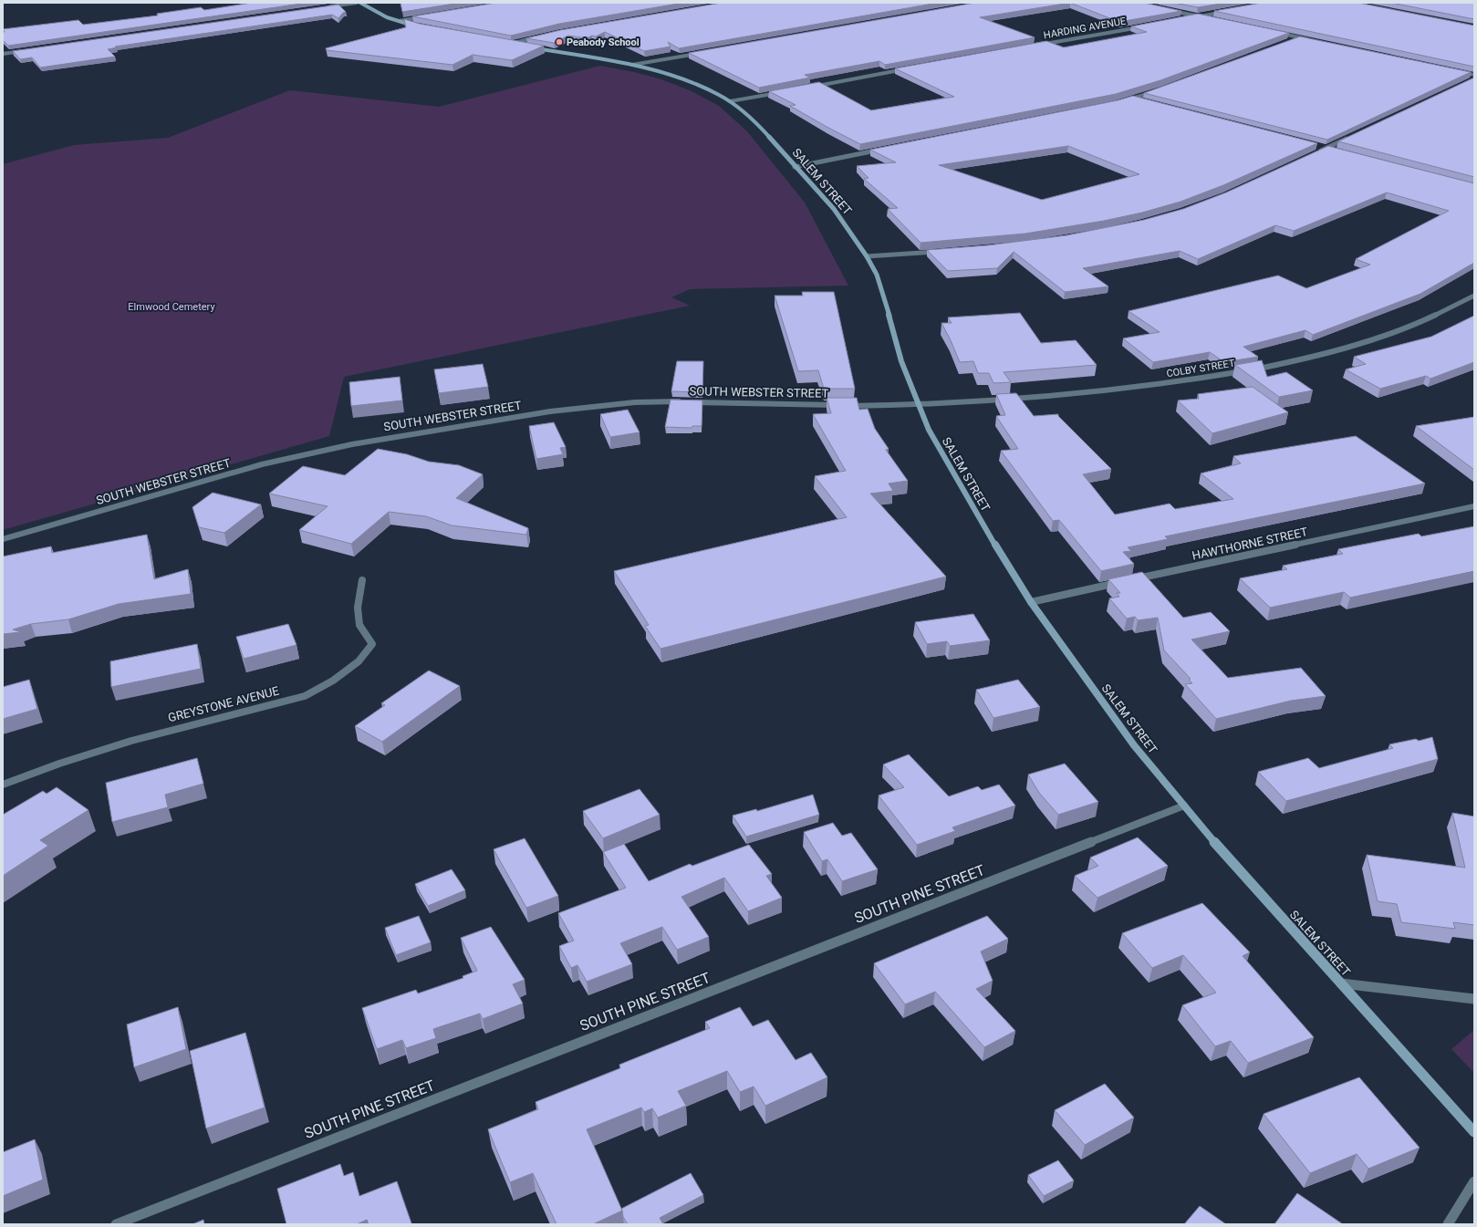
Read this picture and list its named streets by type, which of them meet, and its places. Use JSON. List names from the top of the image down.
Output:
{
  "streets": {
    "main road": ["SALEM STREET"],
    "street": [
      "HARDING AVENUE",
      "COLBY STREET",
      "SOUTH WEBSTER STREET",
      "HAWTHORNE STREET",
      "GREYSTONE AVENUE",
      "SOUTH PINE STREET"
    ]
  },
  "crossings": [
    ["SALEM STREET", "COLBY STREET"],
    ["SALEM STREET", "SOUTH WEBSTER STREET"],
    ["SALEM STREET", "HAWTHORNE STREET"],
    ["SALEM STREET", "SOUTH PINE STREET"],
    ["COLBY STREET", "SOUTH WEBSTER STREET"]
  ],
  "parks": ["Elmwood Cemetery"],
  "places": ["Peabody School"]
}
